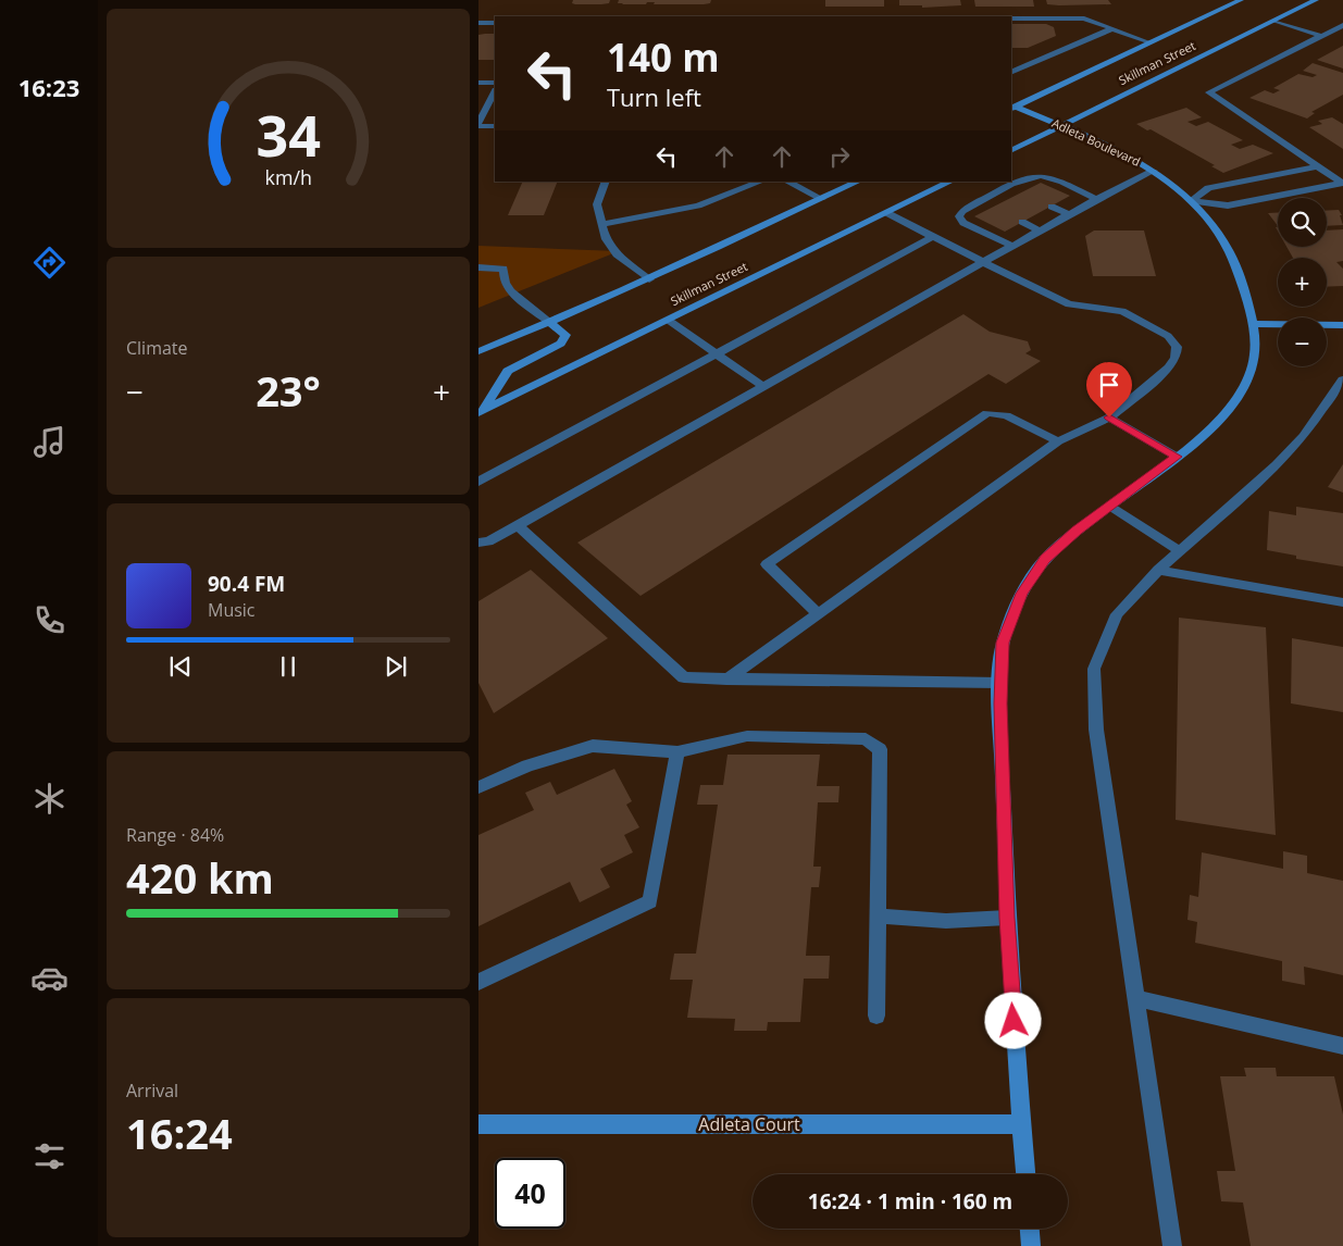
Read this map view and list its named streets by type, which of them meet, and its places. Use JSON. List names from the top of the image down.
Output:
{
  "streets": {
    "main road": ["Skillman Street", "Adleta Boulevard", "Adleta Court"]
  },
  "crossings": [
    ["Skillman Street", "Adleta Boulevard"],
    ["Adleta Boulevard", "Adleta Court"]
  ],
  "page": {
    "tabs": "16:23",
    "turn": ["140 m", "Turn left"],
    "map_buttons": ["+", "−"],
    "tile": [
      "Climate",
      ["Range · 84%", "420 km"],
      ["Arrival", "16:24"]
    ],
    "heat": ["−", "23°", "+"],
    "song": ["90.4 FM", "Music"],
    "limit": "40",
    "trip": "16:24 · 1 min · 160 m",
    "gauge": ["34", "km/h"]
  }
}
